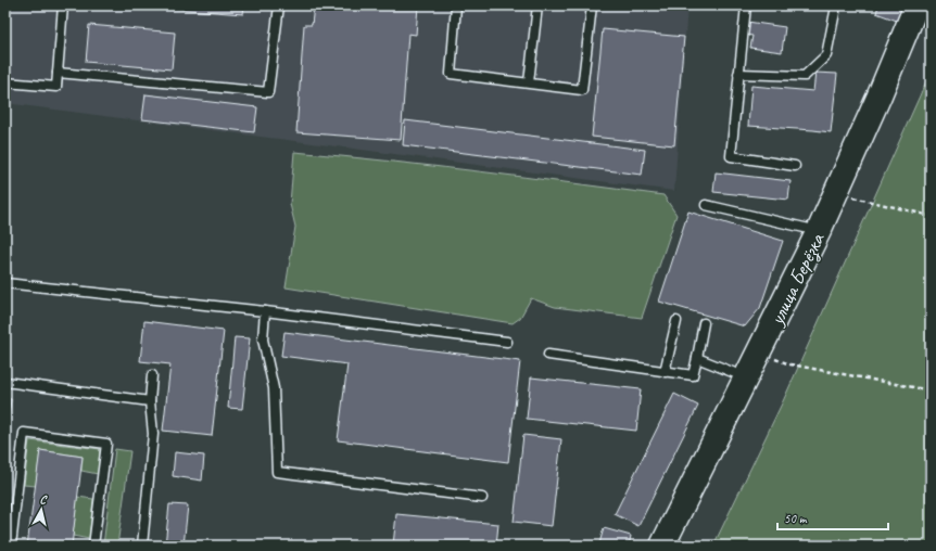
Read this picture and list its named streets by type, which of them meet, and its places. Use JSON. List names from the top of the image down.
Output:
{
  "streets": {
    "main road": ["улица Берёзка"]
  },
  "scale_bar": "50 m",
  "north": "top"
}
